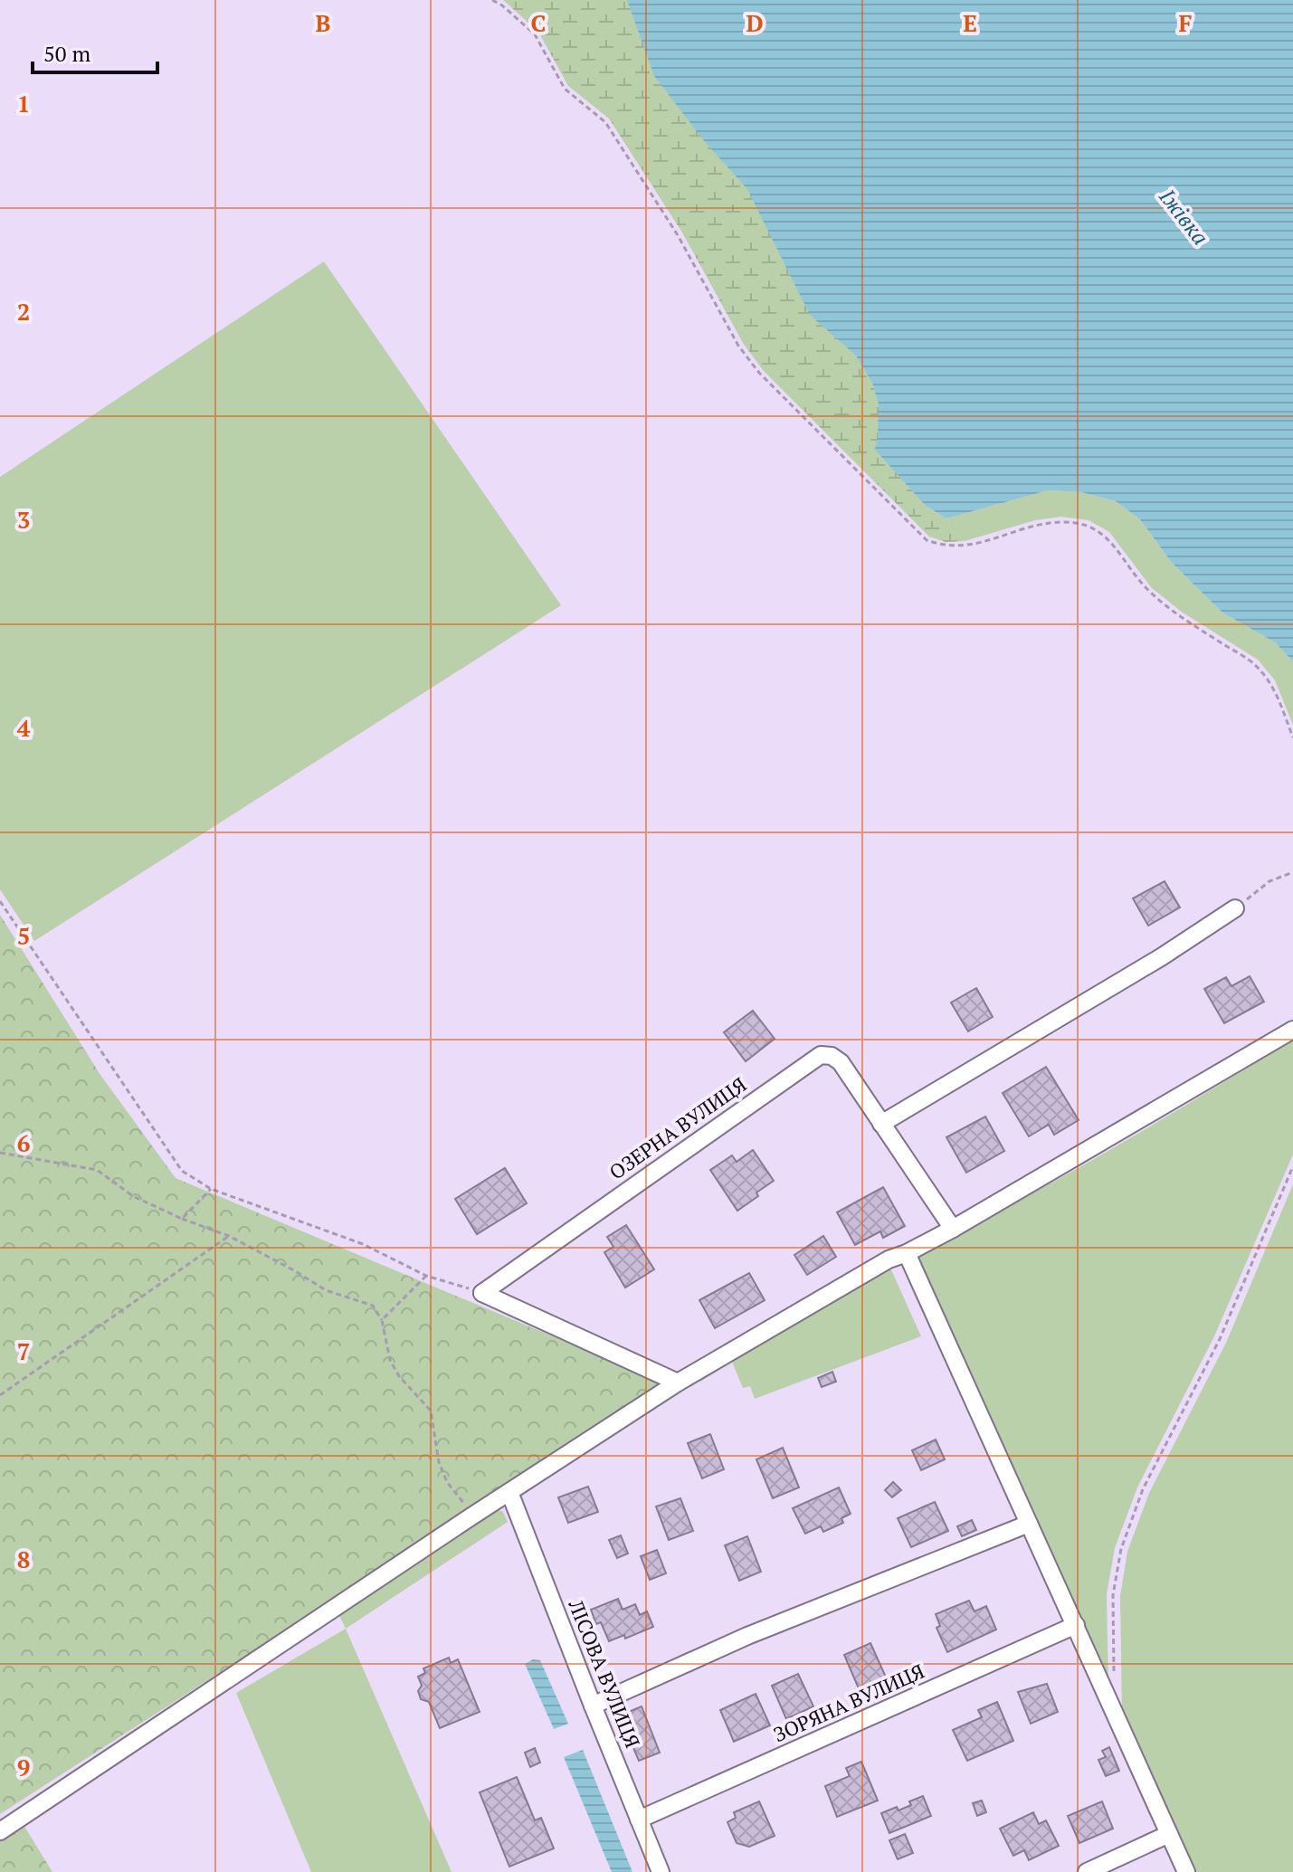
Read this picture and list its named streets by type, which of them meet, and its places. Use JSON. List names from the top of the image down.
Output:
{
  "streets": {
    "street": ["ОЗЕРНА ВУЛИЦЯ", "ЛІСОВА ВУЛИЦЯ", "ЗОРЯНА ВУЛИЦЯ"]
  },
  "crossings": [
    ["ЛІСОВА ВУЛИЦЯ", "ЗОРЯНА ВУЛИЦЯ"]
  ],
  "water": ["Іжівка"],
  "scale_bar": "50 m",
  "grid": {
    "columns": [
      "B",
      "C",
      "D",
      "E",
      "F"
    ],
    "rows": [
      "1",
      "2",
      "3",
      "4",
      "5",
      "6",
      "7",
      "8",
      "9"
    ]
  }
}
